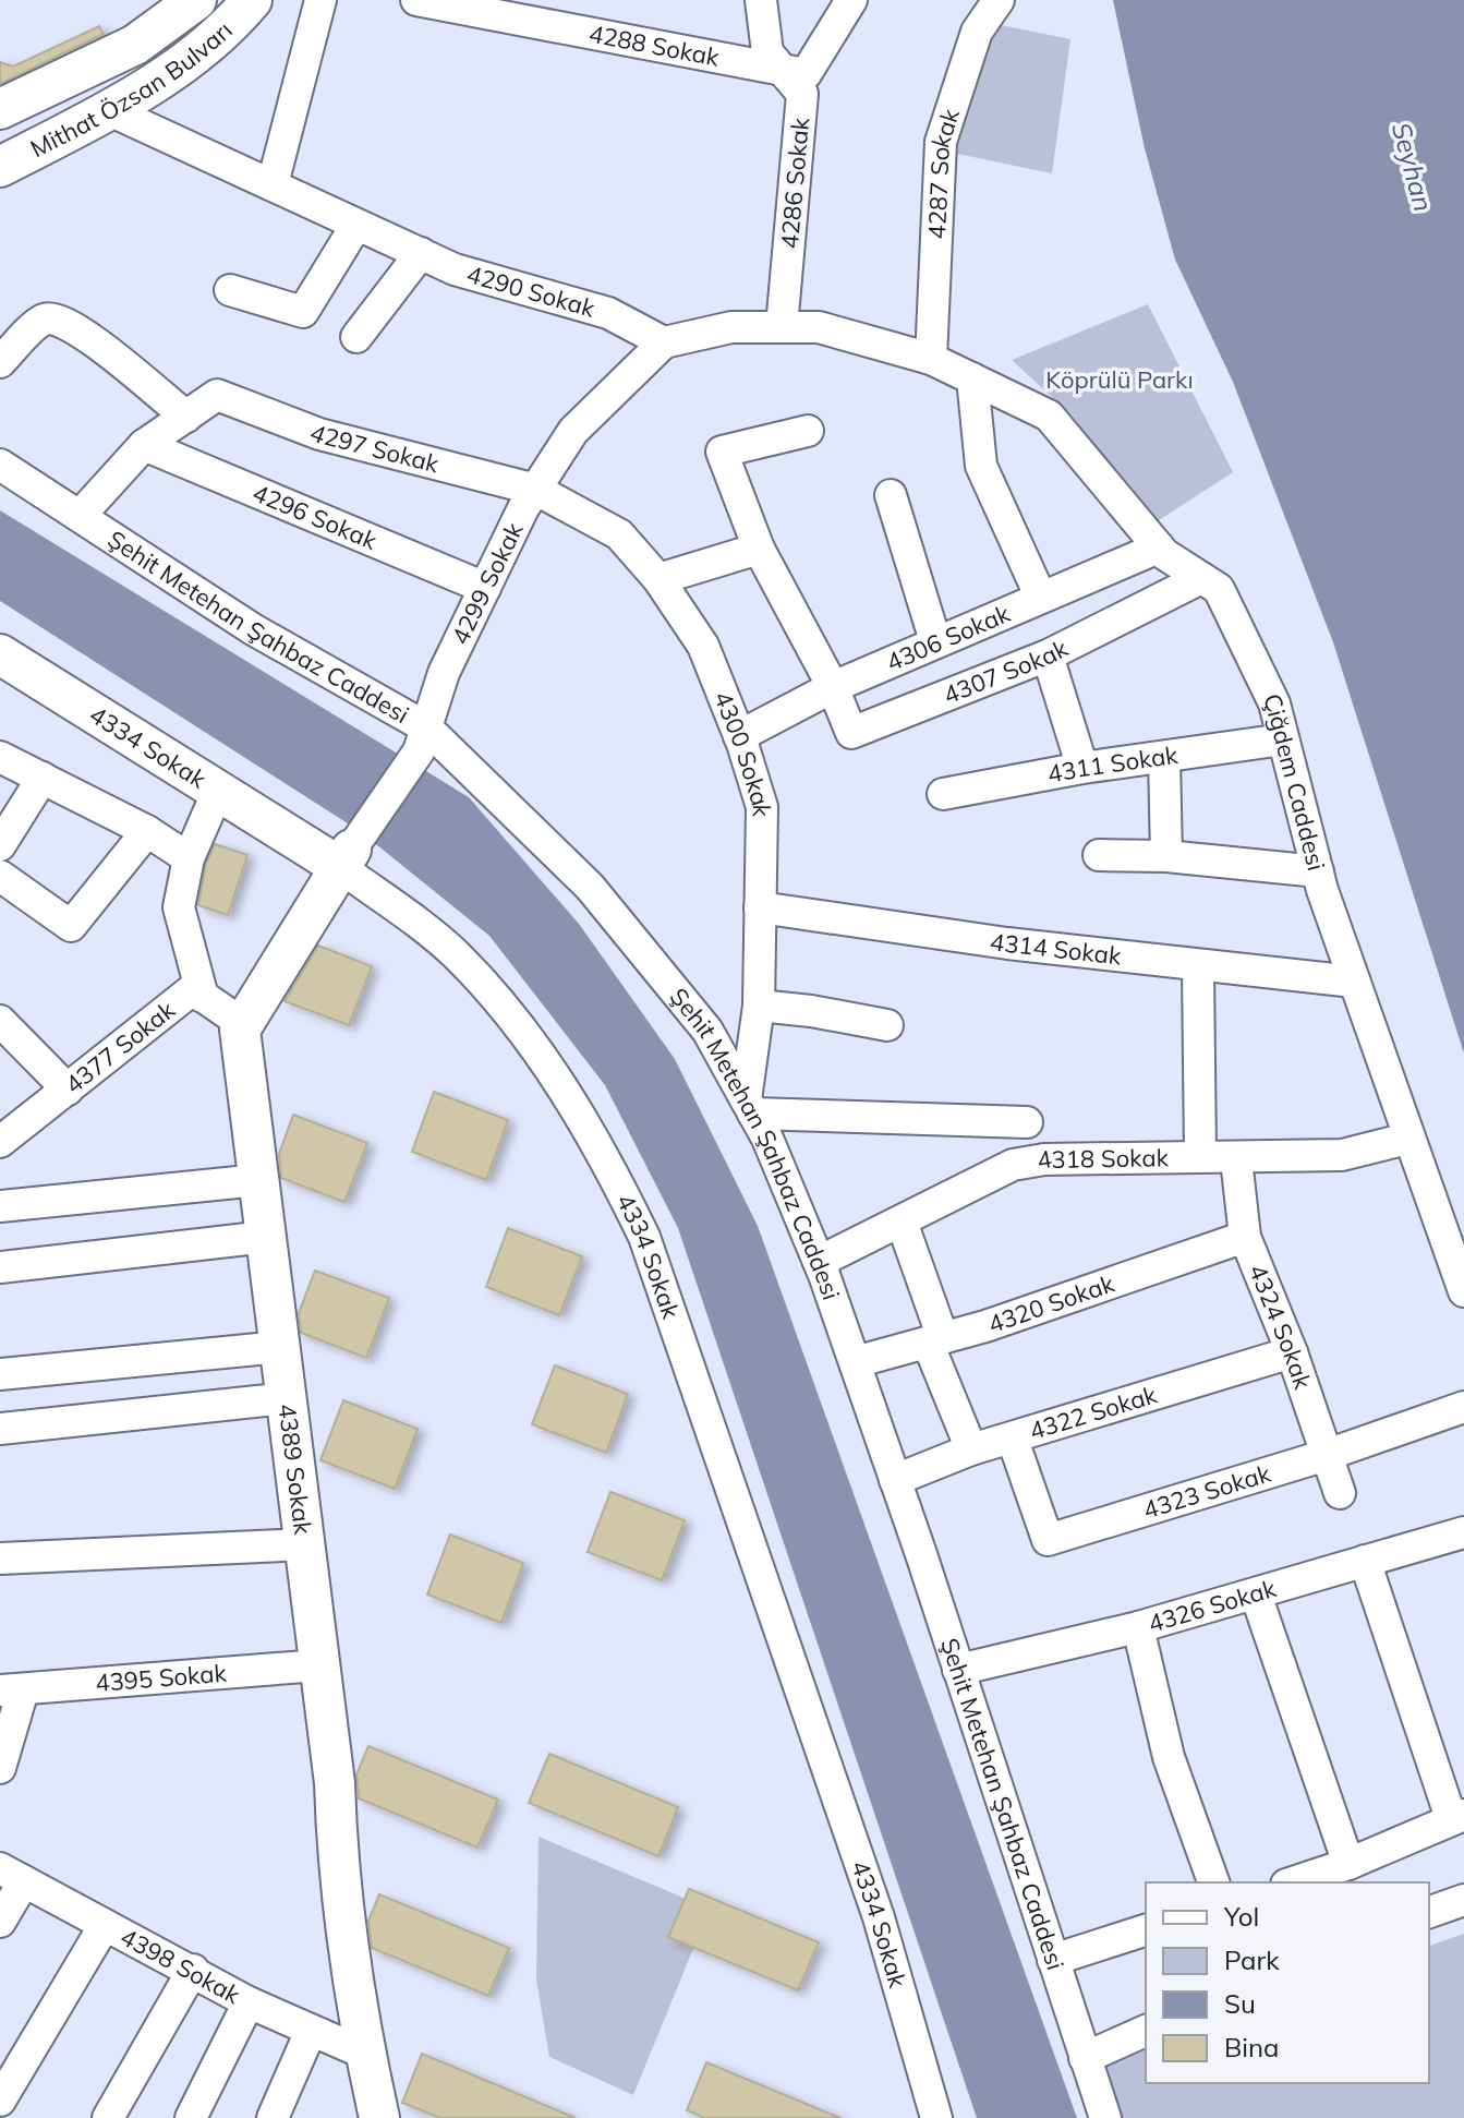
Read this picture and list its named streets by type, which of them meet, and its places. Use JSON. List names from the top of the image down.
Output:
{
  "streets": {
    "main road": ["Mithat Özsan Bulvarı", "4334 Sokak", "4389 Sokak"],
    "street": [
      "4288 Sokak",
      "4287 Sokak",
      "4286 Sokak",
      "4290 Sokak",
      "4297 Sokak",
      "4296 Sokak",
      "4299 Sokak",
      "Şehit Metehan Şahbaz Caddesi",
      "4306 Sokak",
      "4307 Sokak",
      "4300 Sokak",
      "4311 Sokak",
      "Çiğdem Caddesi",
      "4314 Sokak",
      "4377 Sokak",
      "4318 Sokak",
      "4320 Sokak",
      "4324 Sokak",
      "4322 Sokak",
      "4323 Sokak",
      "4326 Sokak",
      "4395 Sokak",
      "4398 Sokak"
    ]
  },
  "crossings": [
    ["4288 Sokak", "4286 Sokak"],
    ["Mithat Özsan Bulvarı", "4290 Sokak"],
    ["4290 Sokak", "4299 Sokak"],
    ["4297 Sokak", "4299 Sokak"],
    ["4297 Sokak", "4300 Sokak"],
    ["4296 Sokak", "4299 Sokak"],
    ["4299 Sokak", "Şehit Metehan Şahbaz Caddesi"],
    ["4299 Sokak", "4334 Sokak"],
    ["4299 Sokak", "4300 Sokak"],
    ["Şehit Metehan Şahbaz Caddesi", "4300 Sokak"],
    ["Şehit Metehan Şahbaz Caddesi", "4318 Sokak"],
    ["Şehit Metehan Şahbaz Caddesi", "4320 Sokak"],
    ["Şehit Metehan Şahbaz Caddesi", "4322 Sokak"],
    ["Şehit Metehan Şahbaz Caddesi", "4326 Sokak"],
    ["4306 Sokak", "4307 Sokak"],
    ["4306 Sokak", "4300 Sokak"],
    ["4306 Sokak", "Çiğdem Caddesi"],
    ["4307 Sokak", "Çiğdem Caddesi"],
    ["4300 Sokak", "4314 Sokak"],
    ["4311 Sokak", "Çiğdem Caddesi"],
    ["Çiğdem Caddesi", "4314 Sokak"],
    ["Çiğdem Caddesi", "4318 Sokak"],
    ["4377 Sokak", "4389 Sokak"],
    ["4318 Sokak", "4324 Sokak"],
    ["4320 Sokak", "4324 Sokak"],
    ["4324 Sokak", "4322 Sokak"],
    ["4324 Sokak", "4323 Sokak"],
    ["4322 Sokak", "4323 Sokak"],
    ["4389 Sokak", "4395 Sokak"],
    ["4389 Sokak", "4398 Sokak"]
  ],
  "water": ["Seyhan"],
  "parks": ["Köprülü Parkı"],
  "legend": [
    "Yol",
    "Park",
    "Su",
    "Bina"
  ]
}
